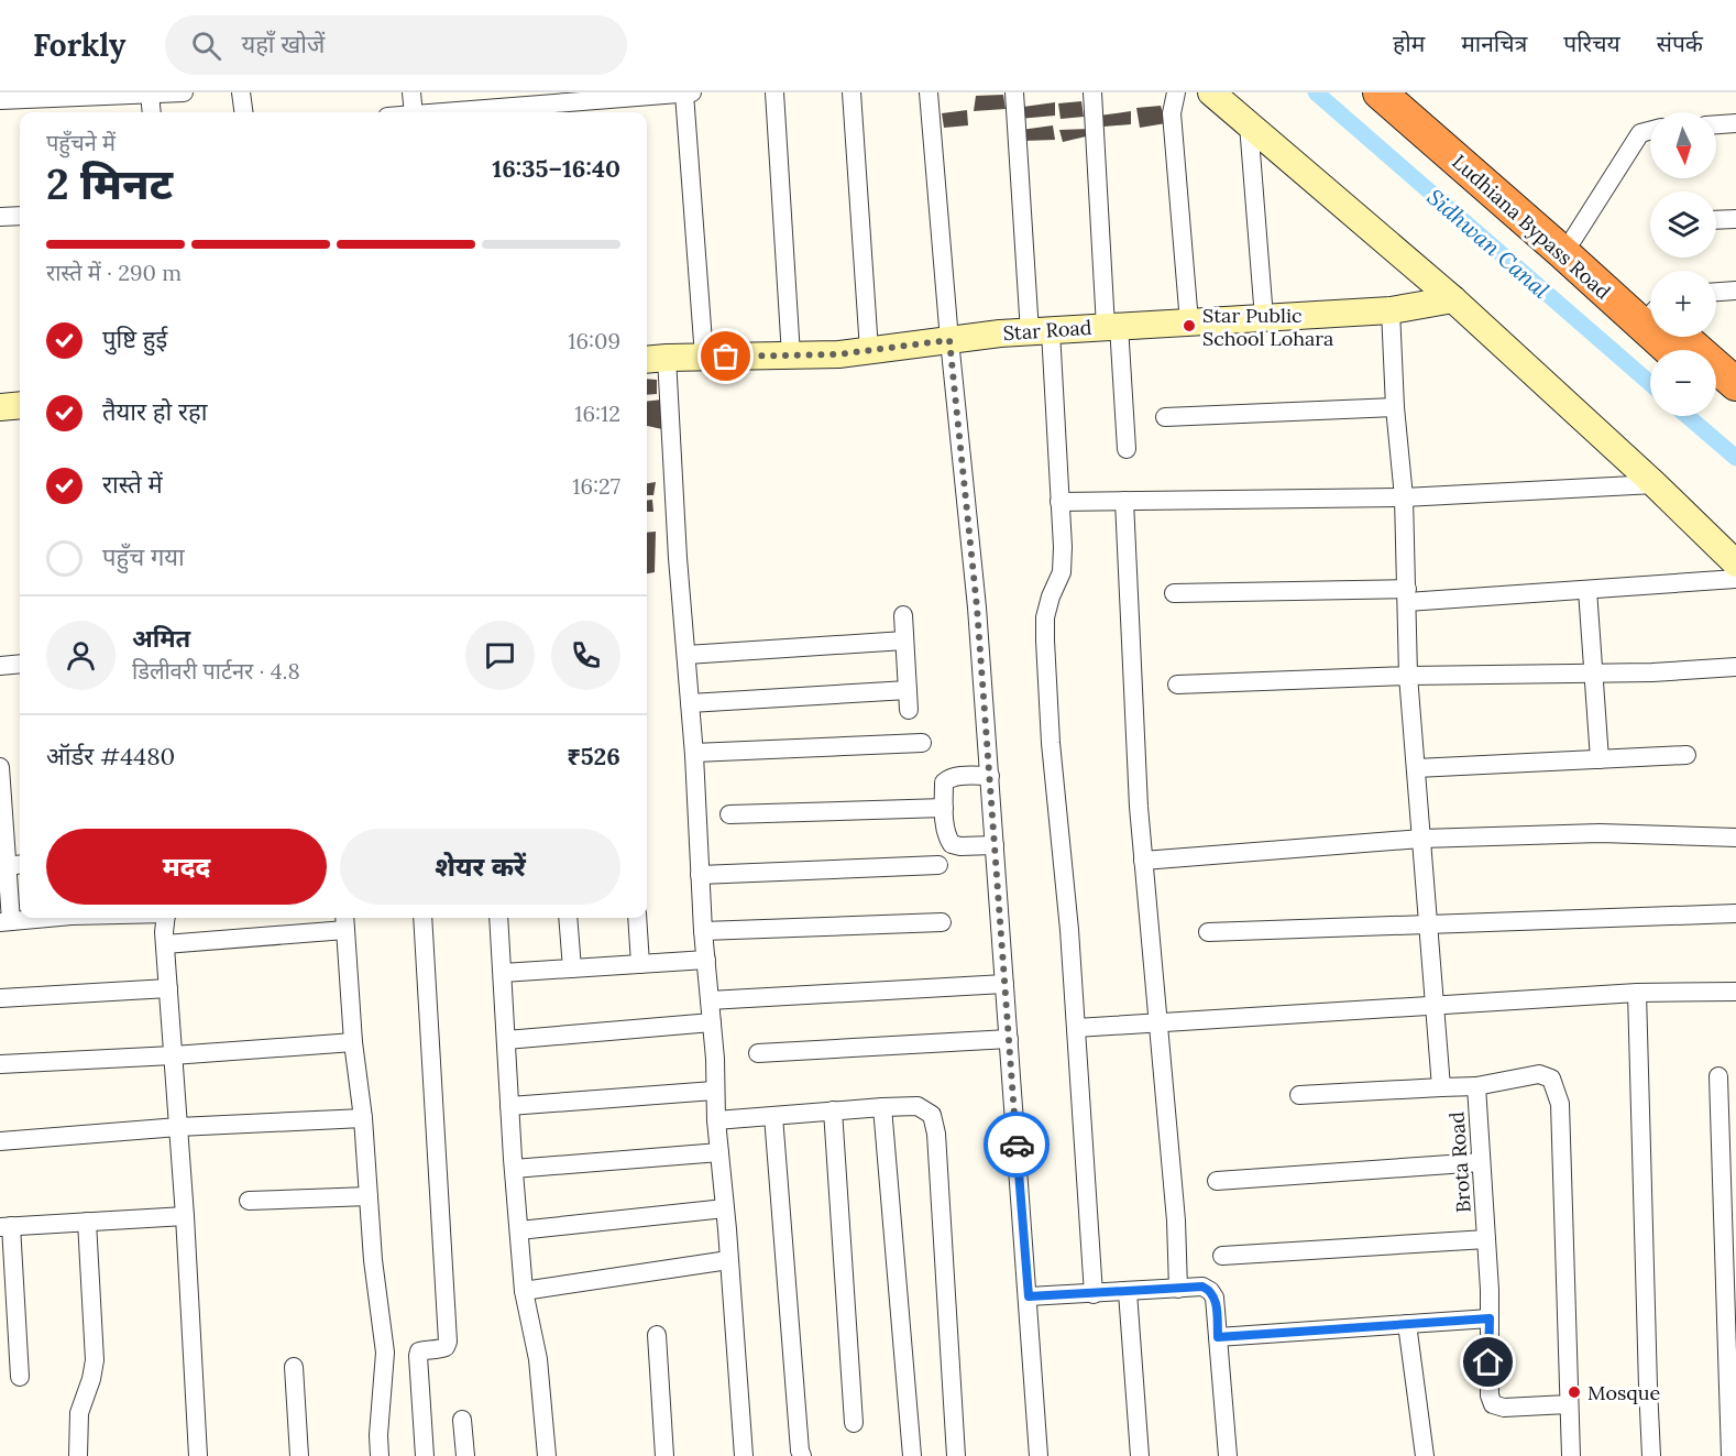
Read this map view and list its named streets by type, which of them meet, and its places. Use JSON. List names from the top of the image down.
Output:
{
  "streets": {
    "highway": ["Ludhiana Bypass Road"],
    "street": ["Star Road", "Brota Road"]
  },
  "water": ["Sidhwan Canal"],
  "places": ["Star Public School Lohara", "Mosque"],
  "north": "bottom",
  "page": {
    "header": "Forkly",
    "search": "यहाँ खोजें",
    "nav": [
      "होम",
      "मानचित्र",
      "परिचय",
      "संपर्क"
    ],
    "map_buttons": ["+", "−"],
    "heading": ["2 मिनट", "पहुँचने में", "16:35–16:40"],
    "panel": [
      "अमित",
      "डिलीवरी पार्टनर · 4.8",
      "ऑर्डर #4480",
      "₹526"
    ],
    "bar": "रास्ते में · 290 m",
    "list": [
      ["पुष्टि हुई", "16:09"],
      ["तैयार हो रहा", "16:12"],
      ["रास्ते में", "16:27"],
      "पहुँच गया"
    ],
    "buttons": ["मदद", "शेयर करें"]
  }
}
